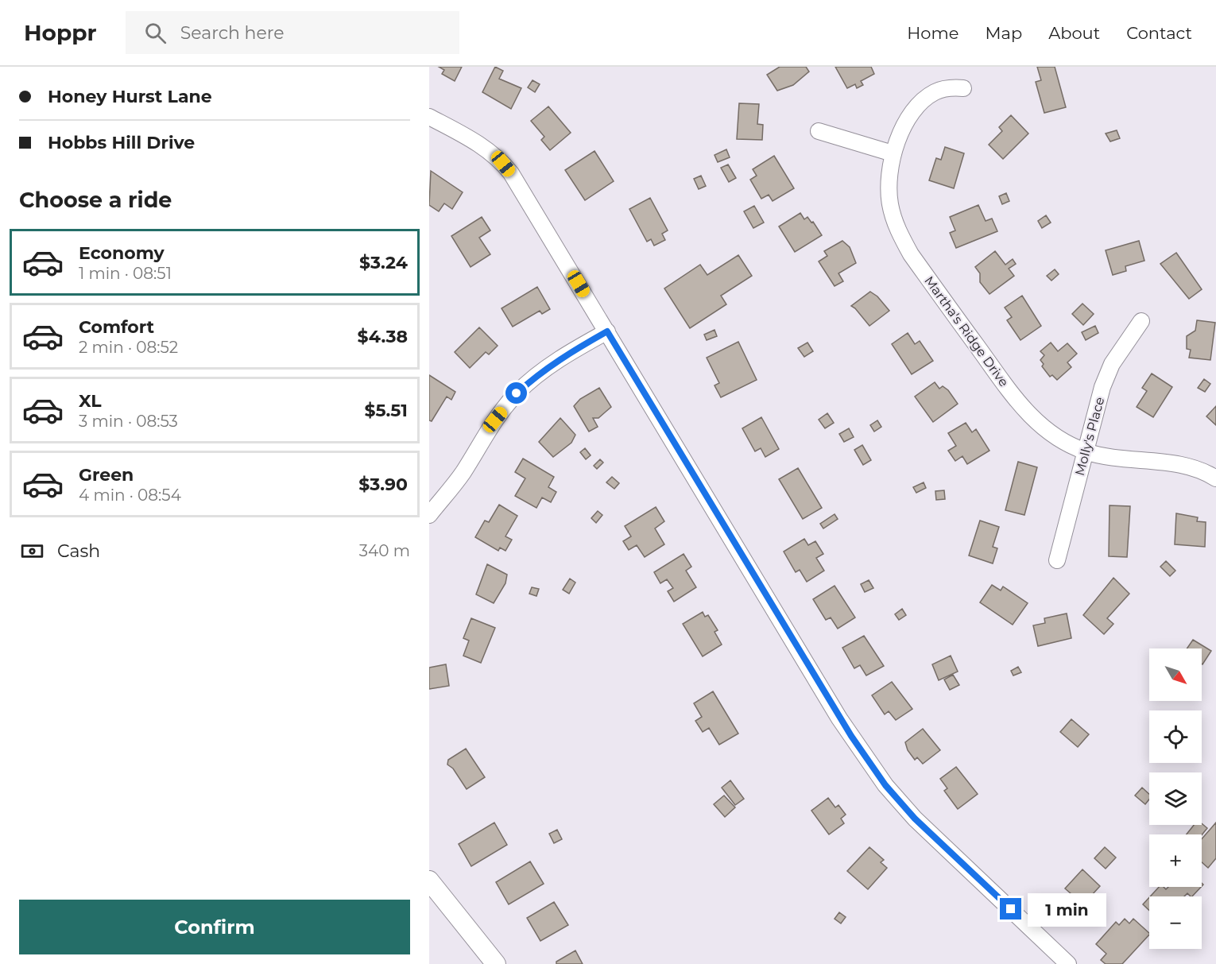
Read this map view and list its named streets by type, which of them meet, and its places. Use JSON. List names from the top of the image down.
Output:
{
  "streets": {
    "street": ["Martha's Ridge Drive", "Molly's Place"]
  },
  "crossings": [
    ["Martha's Ridge Drive", "Molly's Place"]
  ],
  "north": "bottom right",
  "page": {
    "header": "Hoppr",
    "search": "Search here",
    "nav": [
      "Home",
      "Map",
      "About",
      "Contact"
    ],
    "banner": ["Honey Hurst Lane", "Hobbs Hill Drive"],
    "heading": "Choose a ride",
    "list": [
      {
        "name": "Economy",
        "note": "1 min · 08:51",
        "value": "$3.24"
      },
      {
        "name": "Comfort",
        "note": "2 min · 08:52",
        "value": "$4.38"
      },
      {
        "name": "XL",
        "note": "3 min · 08:53",
        "value": "$5.51"
      },
      {
        "name": "Green",
        "note": "4 min · 08:54",
        "value": "$3.90"
      }
    ],
    "pay": ["Cash", "340 m"],
    "map_buttons": ["+", "−"],
    "buttons": "Confirm",
    "bubble": "1 min"
  }
}
